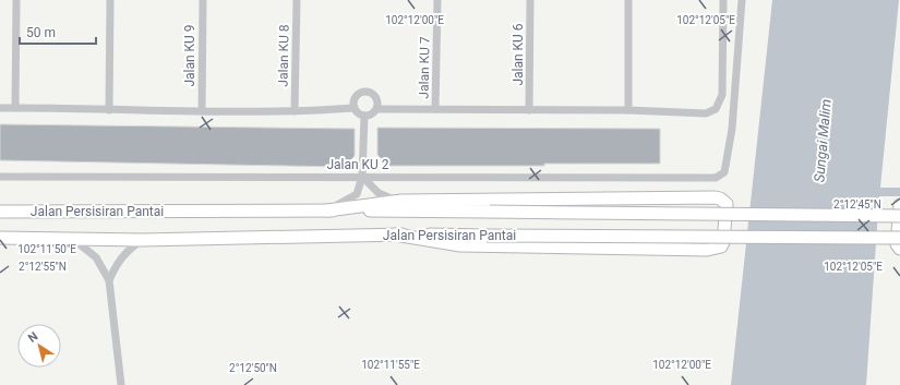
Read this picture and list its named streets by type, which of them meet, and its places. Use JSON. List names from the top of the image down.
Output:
{
  "streets": {
    "main road": ["Jalan Persisiran Pantai"],
    "street": [
      "Jalan KU 6",
      "Jalan KU 9",
      "Jalan KU 8",
      "Jalan KU 7",
      "Jalan KU 2"
    ]
  },
  "water": ["Sungai Malim"],
  "scale_bar": "50 m",
  "north": "top left",
  "coordinates": [
    "102°12'00\"E",
    "102°12'05\"E",
    "2°12'45\"N",
    "102°11'50\"E",
    "2°12'55\"N",
    "102°11'55\"E",
    "2°12'50\"N"
  ]
}
